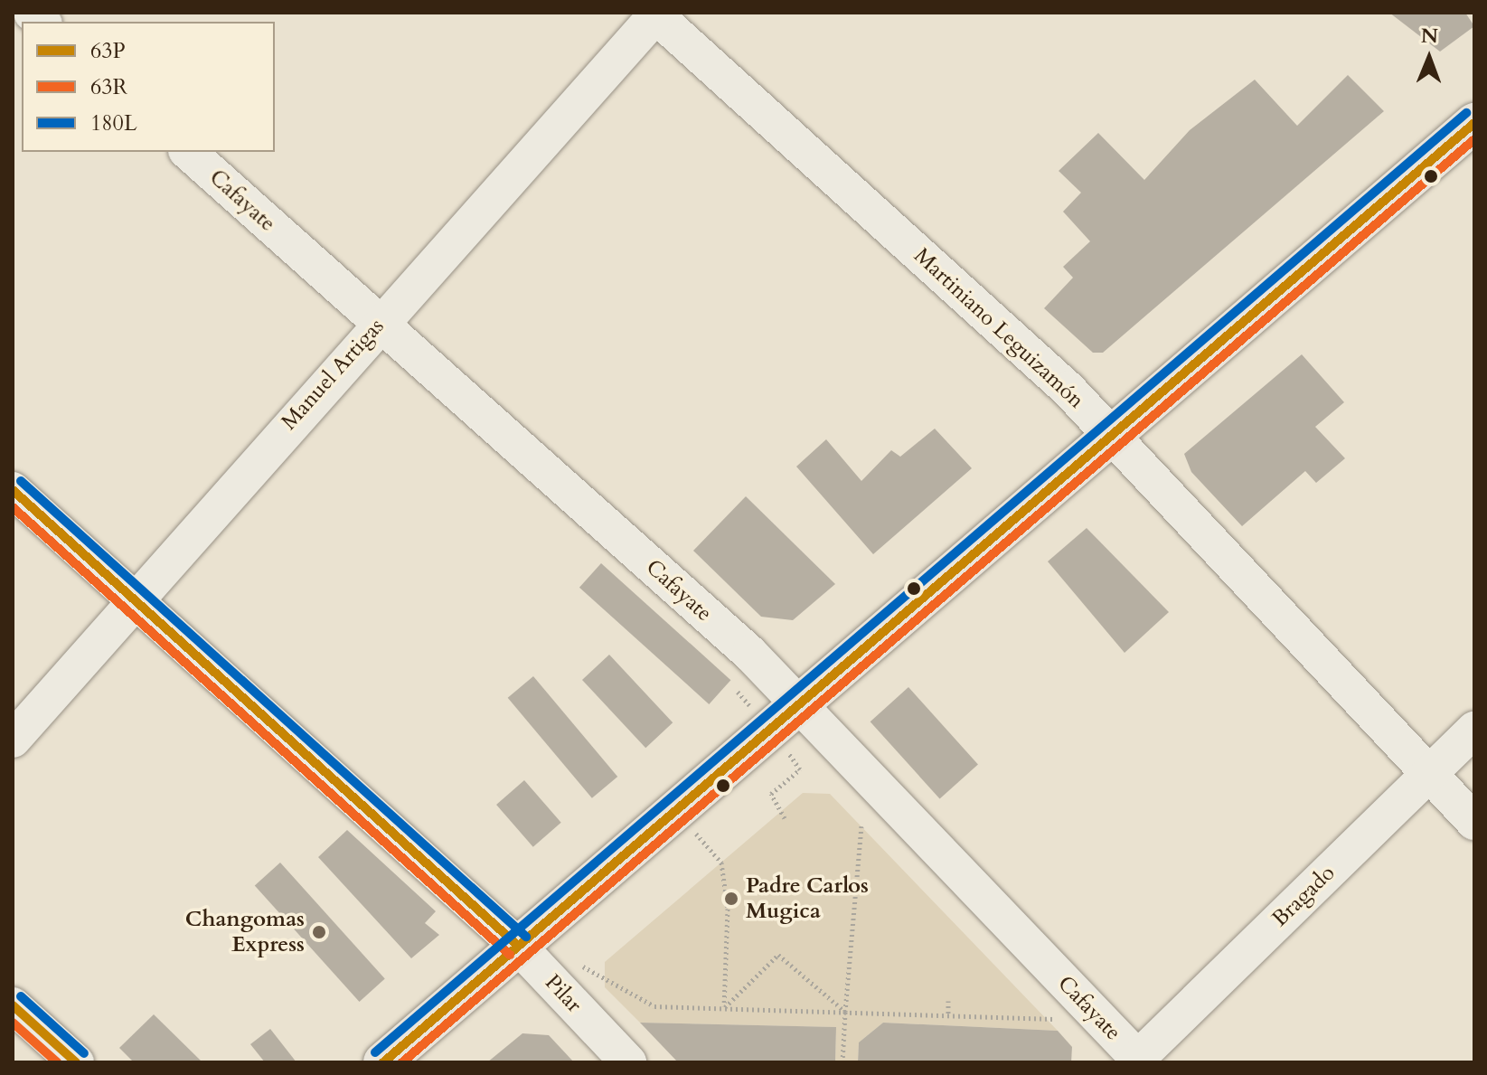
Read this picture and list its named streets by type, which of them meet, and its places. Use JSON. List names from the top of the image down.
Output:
{
  "streets": {
    "street": [
      "Cafayate",
      "Martiniano Leguizamón",
      "Manuel Artigas",
      "Bragado",
      "Pilar"
    ]
  },
  "crossings": [
    ["Cafayate", "Manuel Artigas"],
    ["Cafayate", "Bragado"],
    ["Martiniano Leguizamón", "Manuel Artigas"],
    ["Martiniano Leguizamón", "Bragado"],
    ["Manuel Artigas", "Pilar"]
  ],
  "places": ["Padre Carlos Mugica", "Changomas Express"],
  "lines": ["transit line 180L", "transit line 63P", "transit line 63R"],
  "legend": ["63P", "63R", "180L"],
  "north": "top"
}
